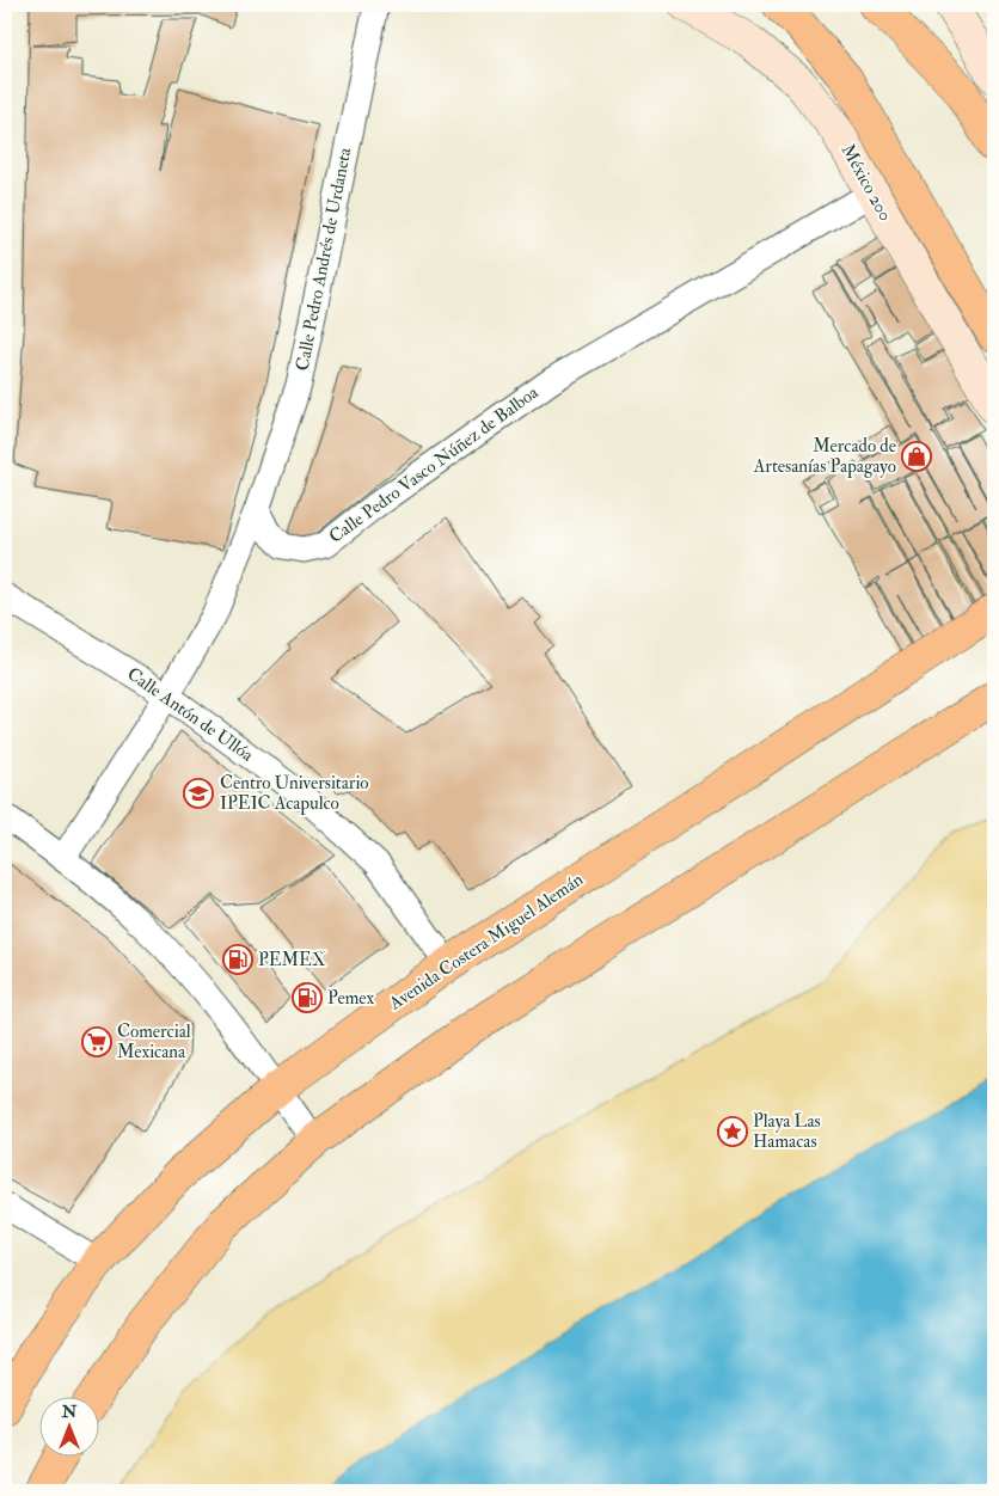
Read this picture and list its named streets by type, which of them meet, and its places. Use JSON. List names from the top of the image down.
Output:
{
  "streets": {
    "main road": ["Avenida Costera Miguel Alemán"],
    "street": [
      "México 200",
      "Calle Pedro Andrés de Urdaneta",
      "Calle Pedro Vasco Núñez de Balboa",
      "Calle Antón de Ullóa"
    ]
  },
  "crossings": [
    ["México 200", "Calle Pedro Vasco Núñez de Balboa"],
    ["Calle Pedro Andrés de Urdaneta", "Calle Pedro Vasco Núñez de Balboa"],
    ["Calle Antón de Ullóa", "Avenida Costera Miguel Alemán"]
  ],
  "places": {
    "shop": ["Mercado de Artesanías Papagayo"],
    "school or university": ["Centro Universitario IPEIC Acapulco"],
    "fuel station": ["PEMEX", "Pemex"],
    "supermarket": ["Comercial Mexicana"],
    "place": ["Playa Las Hamacas"]
  },
  "north": "top"
}
